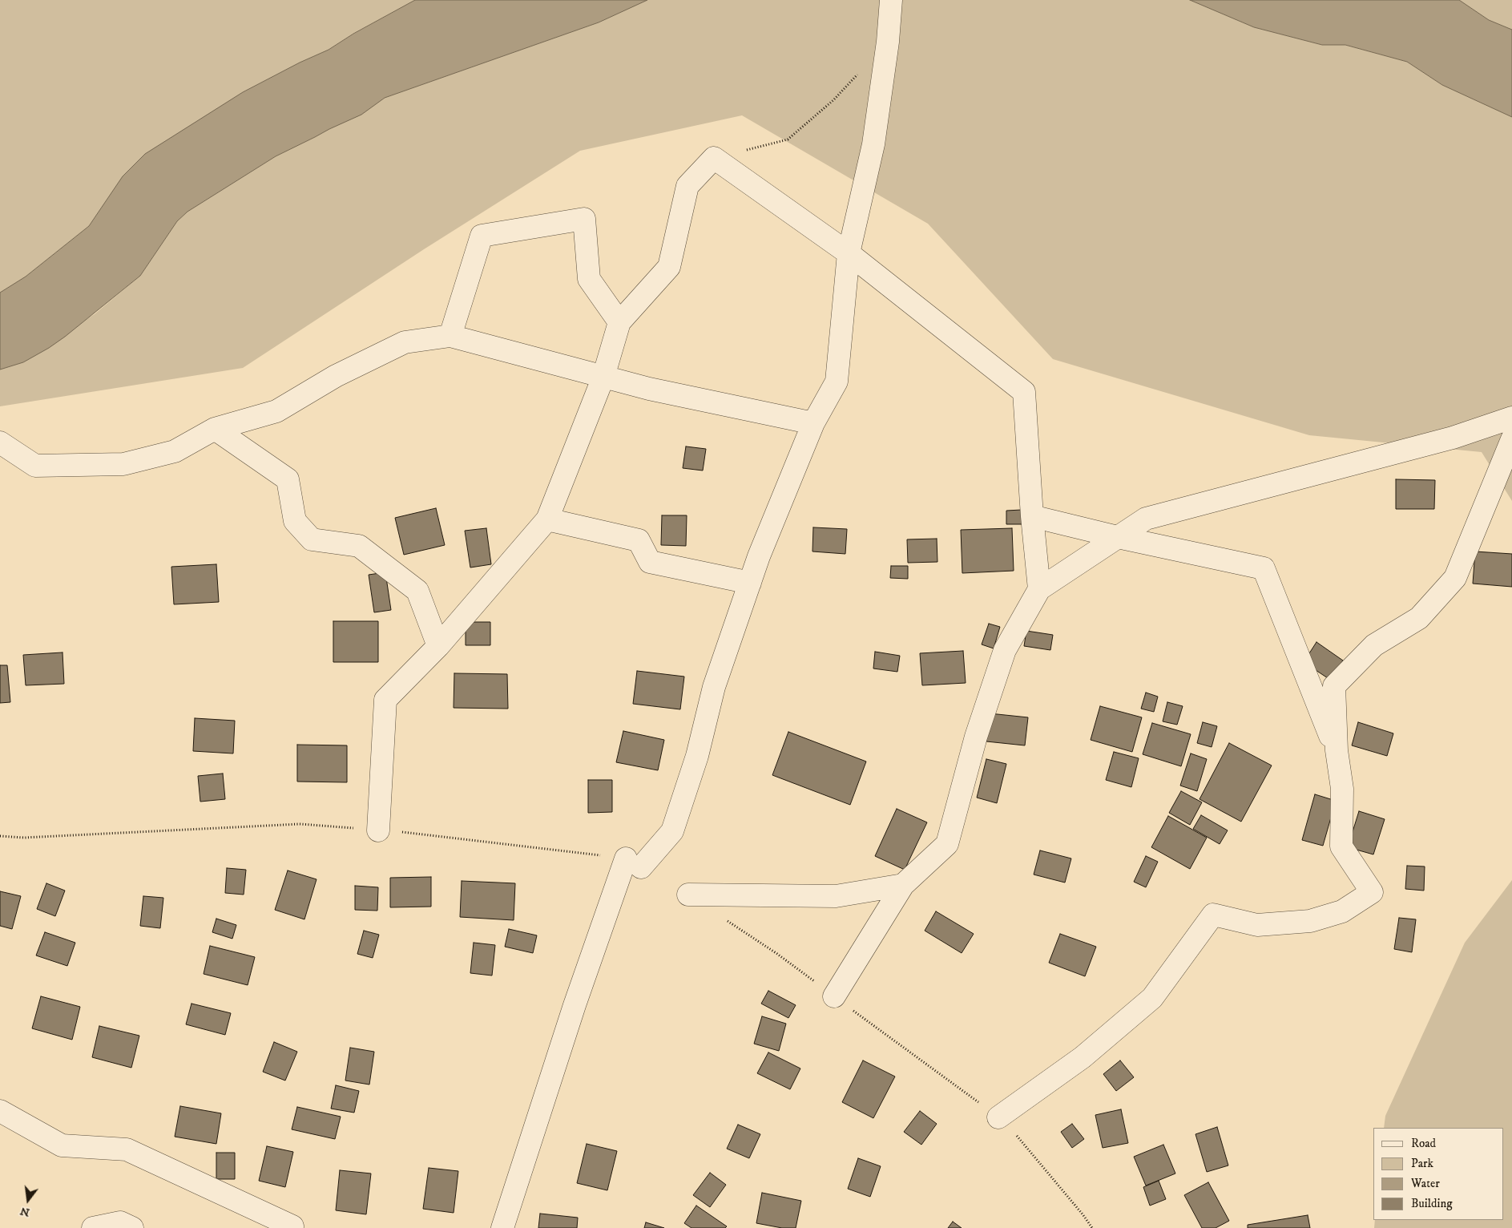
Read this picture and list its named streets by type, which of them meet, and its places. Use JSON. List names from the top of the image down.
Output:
{
  "legend": [
    "Road",
    "Park",
    "Water",
    "Building"
  ],
  "north": "bottom"
}
